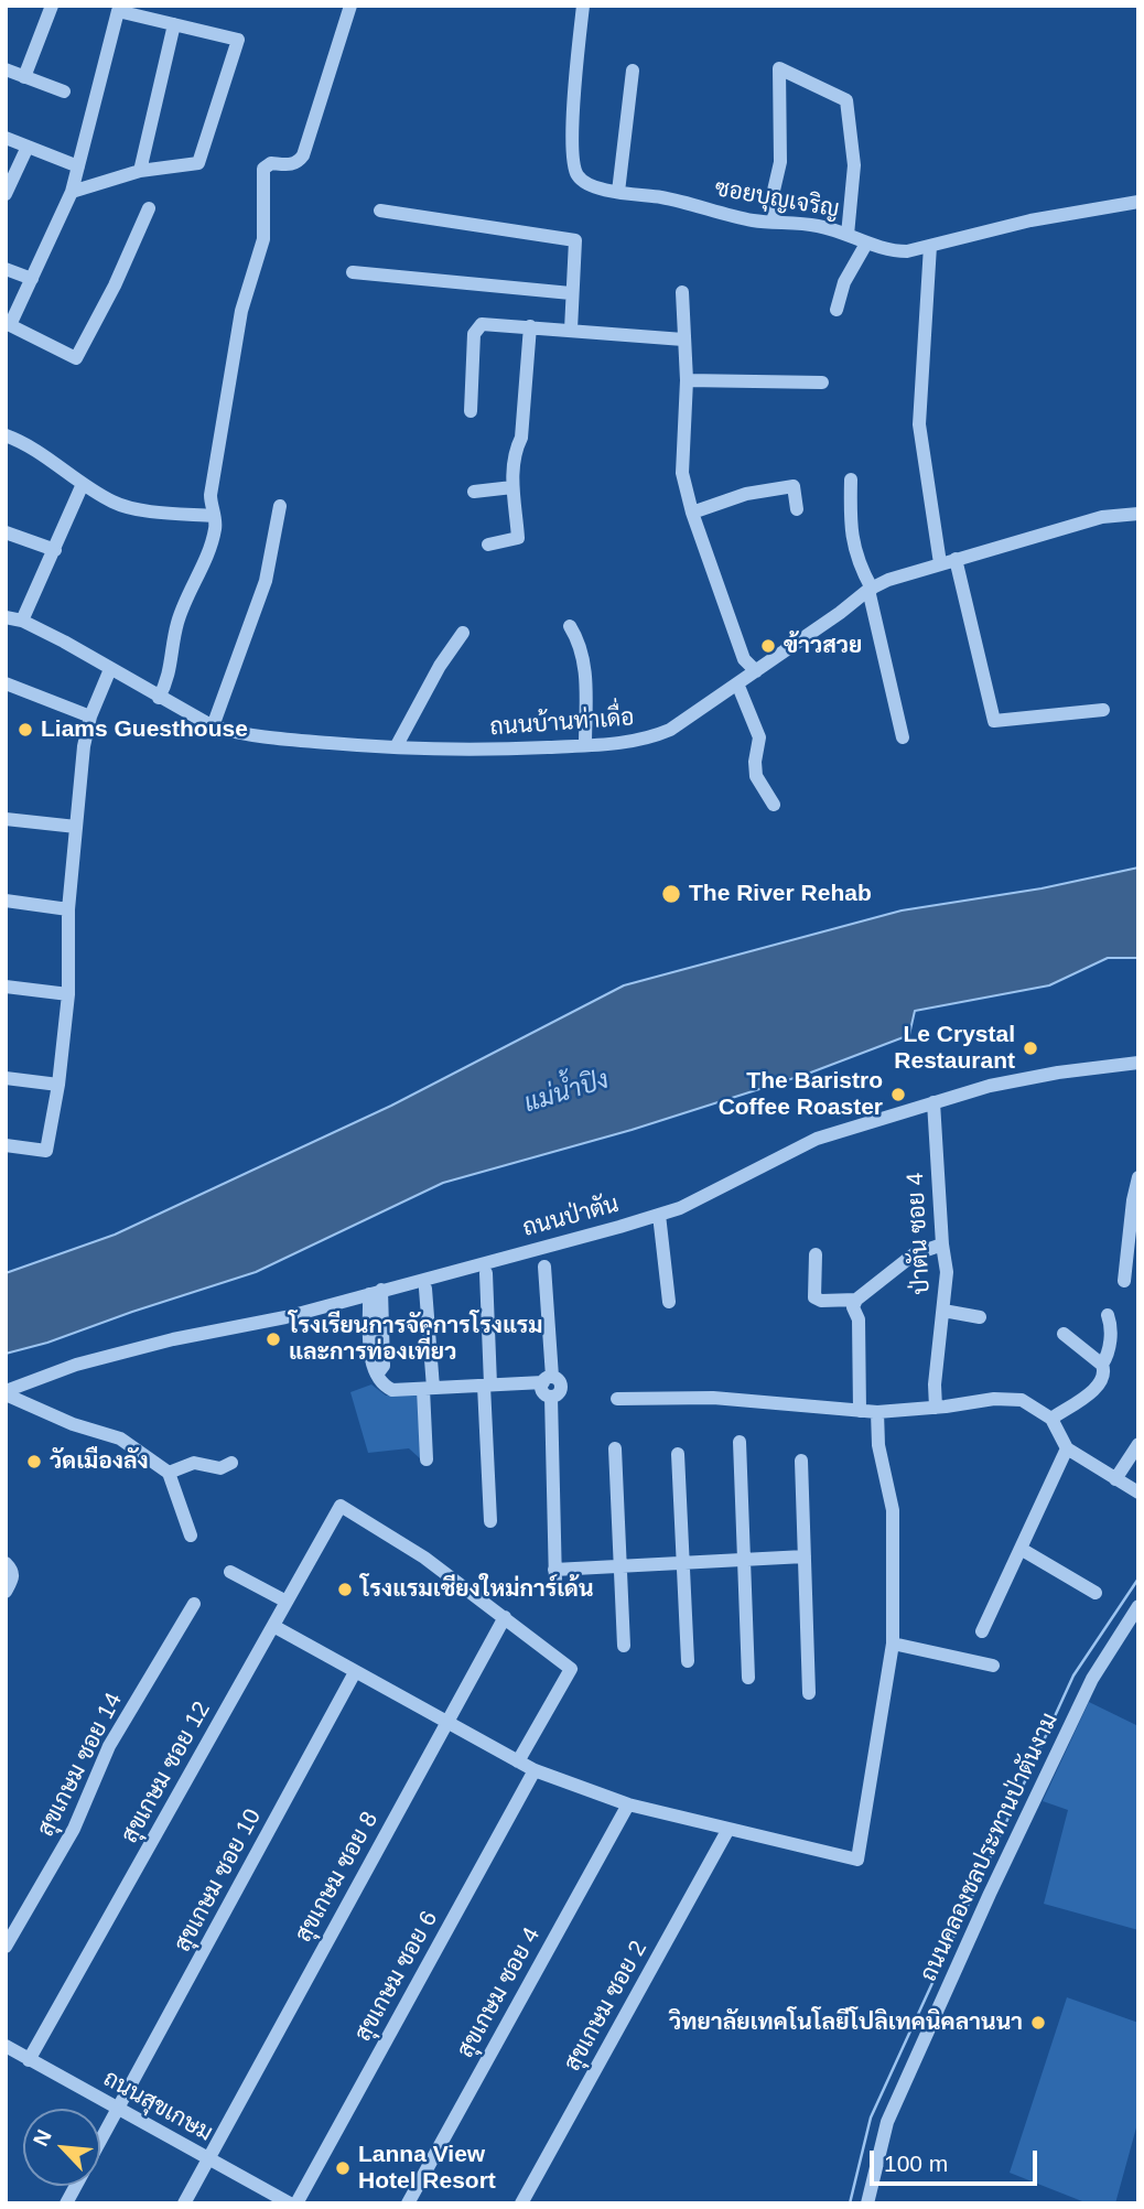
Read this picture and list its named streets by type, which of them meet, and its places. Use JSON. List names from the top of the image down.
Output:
{
  "streets": {
    "street": [
      "ซอยบุญเจริญ",
      "ถนนบ้านท่าเดื่อ",
      "ถนนป่าตัน",
      "ป่าตัน ซอย 4",
      "สุขเกษม ซอย 14",
      "สุขเกษม ซอย 12",
      "ถนนคลองชลประทานป่าตันงาม",
      "สุขเกษม ซอย 8",
      "สุขเกษม ซอย 10",
      "สุขเกษม ซอย 6",
      "สุขเกษม ซอย 4",
      "สุขเกษม ซอย 2",
      "ถนนสุขเกษม"
    ]
  },
  "crossings": [
    ["ถนนป่าตัน", "ป่าตัน ซอย 4"],
    ["สุขเกษม ซอย 12", "สุขเกษม ซอย 8"],
    ["สุขเกษม ซอย 12", "ถนนสุขเกษม"],
    ["สุขเกษม ซอย 8", "ถนนสุขเกษม"],
    ["สุขเกษม ซอย 10", "ถนนสุขเกษม"]
  ],
  "water": ["แม่น้ำปิง"],
  "places": [
    "ข้าวสวย",
    "Liams Guesthouse",
    "The River Rehab",
    "Le Crystal Restaurant",
    "The Baristro Coffee Roaster",
    "โรงเรียนการจัดการโรงแรม และการท่องเที่ยว",
    "วัดเมืองลัง",
    "โรงแรมเชียงใหม่การ์เด้น",
    "วิทยาลัยเทคโนโลยีโปลิเทคนิคลานนา",
    "Lanna View Hotel Resort"
  ],
  "scale_bar": "100 m",
  "north": "top left"
}
